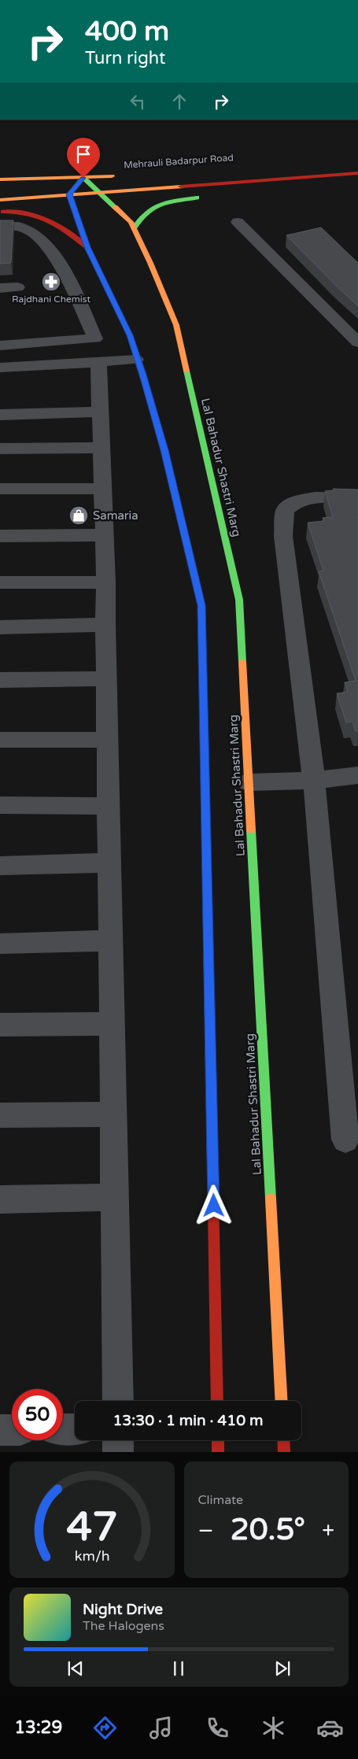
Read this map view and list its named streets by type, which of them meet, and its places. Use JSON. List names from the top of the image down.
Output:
{
  "streets": {
    "main road": ["Mehrauli Badarpur Road", "Lal Bahadur Shastri Marg"]
  },
  "crossings": [
    ["Mehrauli Badarpur Road", "Lal Bahadur Shastri Marg"]
  ],
  "places": {
    "pharmacy": ["Rajdhani Chemist"],
    "shop": ["Samaria"]
  },
  "page": {
    "turn": ["400 m", "Turn right"],
    "limit": "50",
    "trip": "13:30 · 1 min · 410 m",
    "tile": "Climate",
    "heat": ["−", "20.5°", "+"],
    "song": ["Night Drive", "The Halogens"],
    "tabs": "13:29",
    "gauge": ["47", "km/h"]
  }
}
